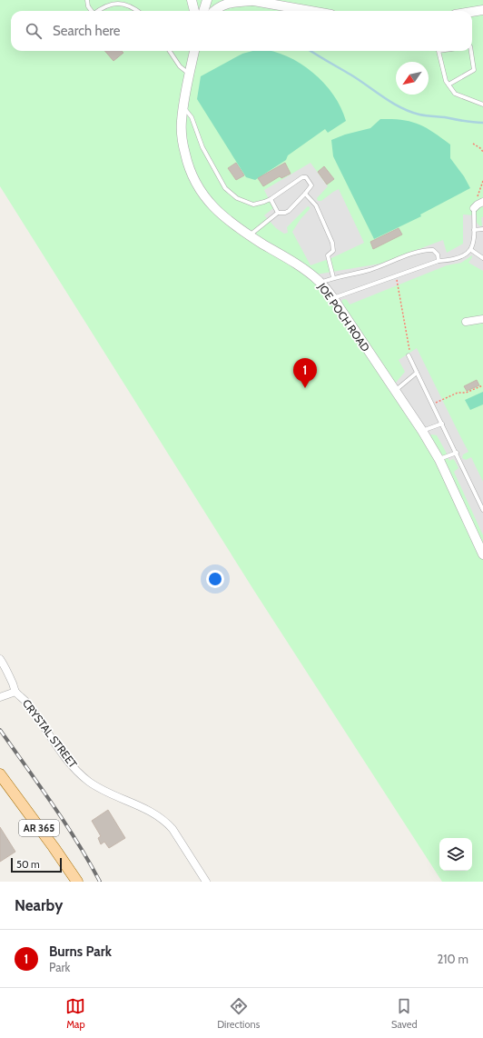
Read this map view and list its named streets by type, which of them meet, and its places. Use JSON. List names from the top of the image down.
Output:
{
  "streets": {
    "main road": ["AR 365"],
    "street": ["JOE POCH ROAD", "CRYSTAL STREET"]
  },
  "scale_bar": "50 m",
  "north": "bottom left",
  "page": {
    "search": "Search here",
    "pins": "1",
    "scale": "50 m",
    "heading": "Nearby",
    "list": [
      {
        "mark": "1",
        "name": "Burns Park",
        "note": "Park",
        "value": "210 m"
      }
    ],
    "nav": ["Map", "Directions", "Saved"]
  }
}
